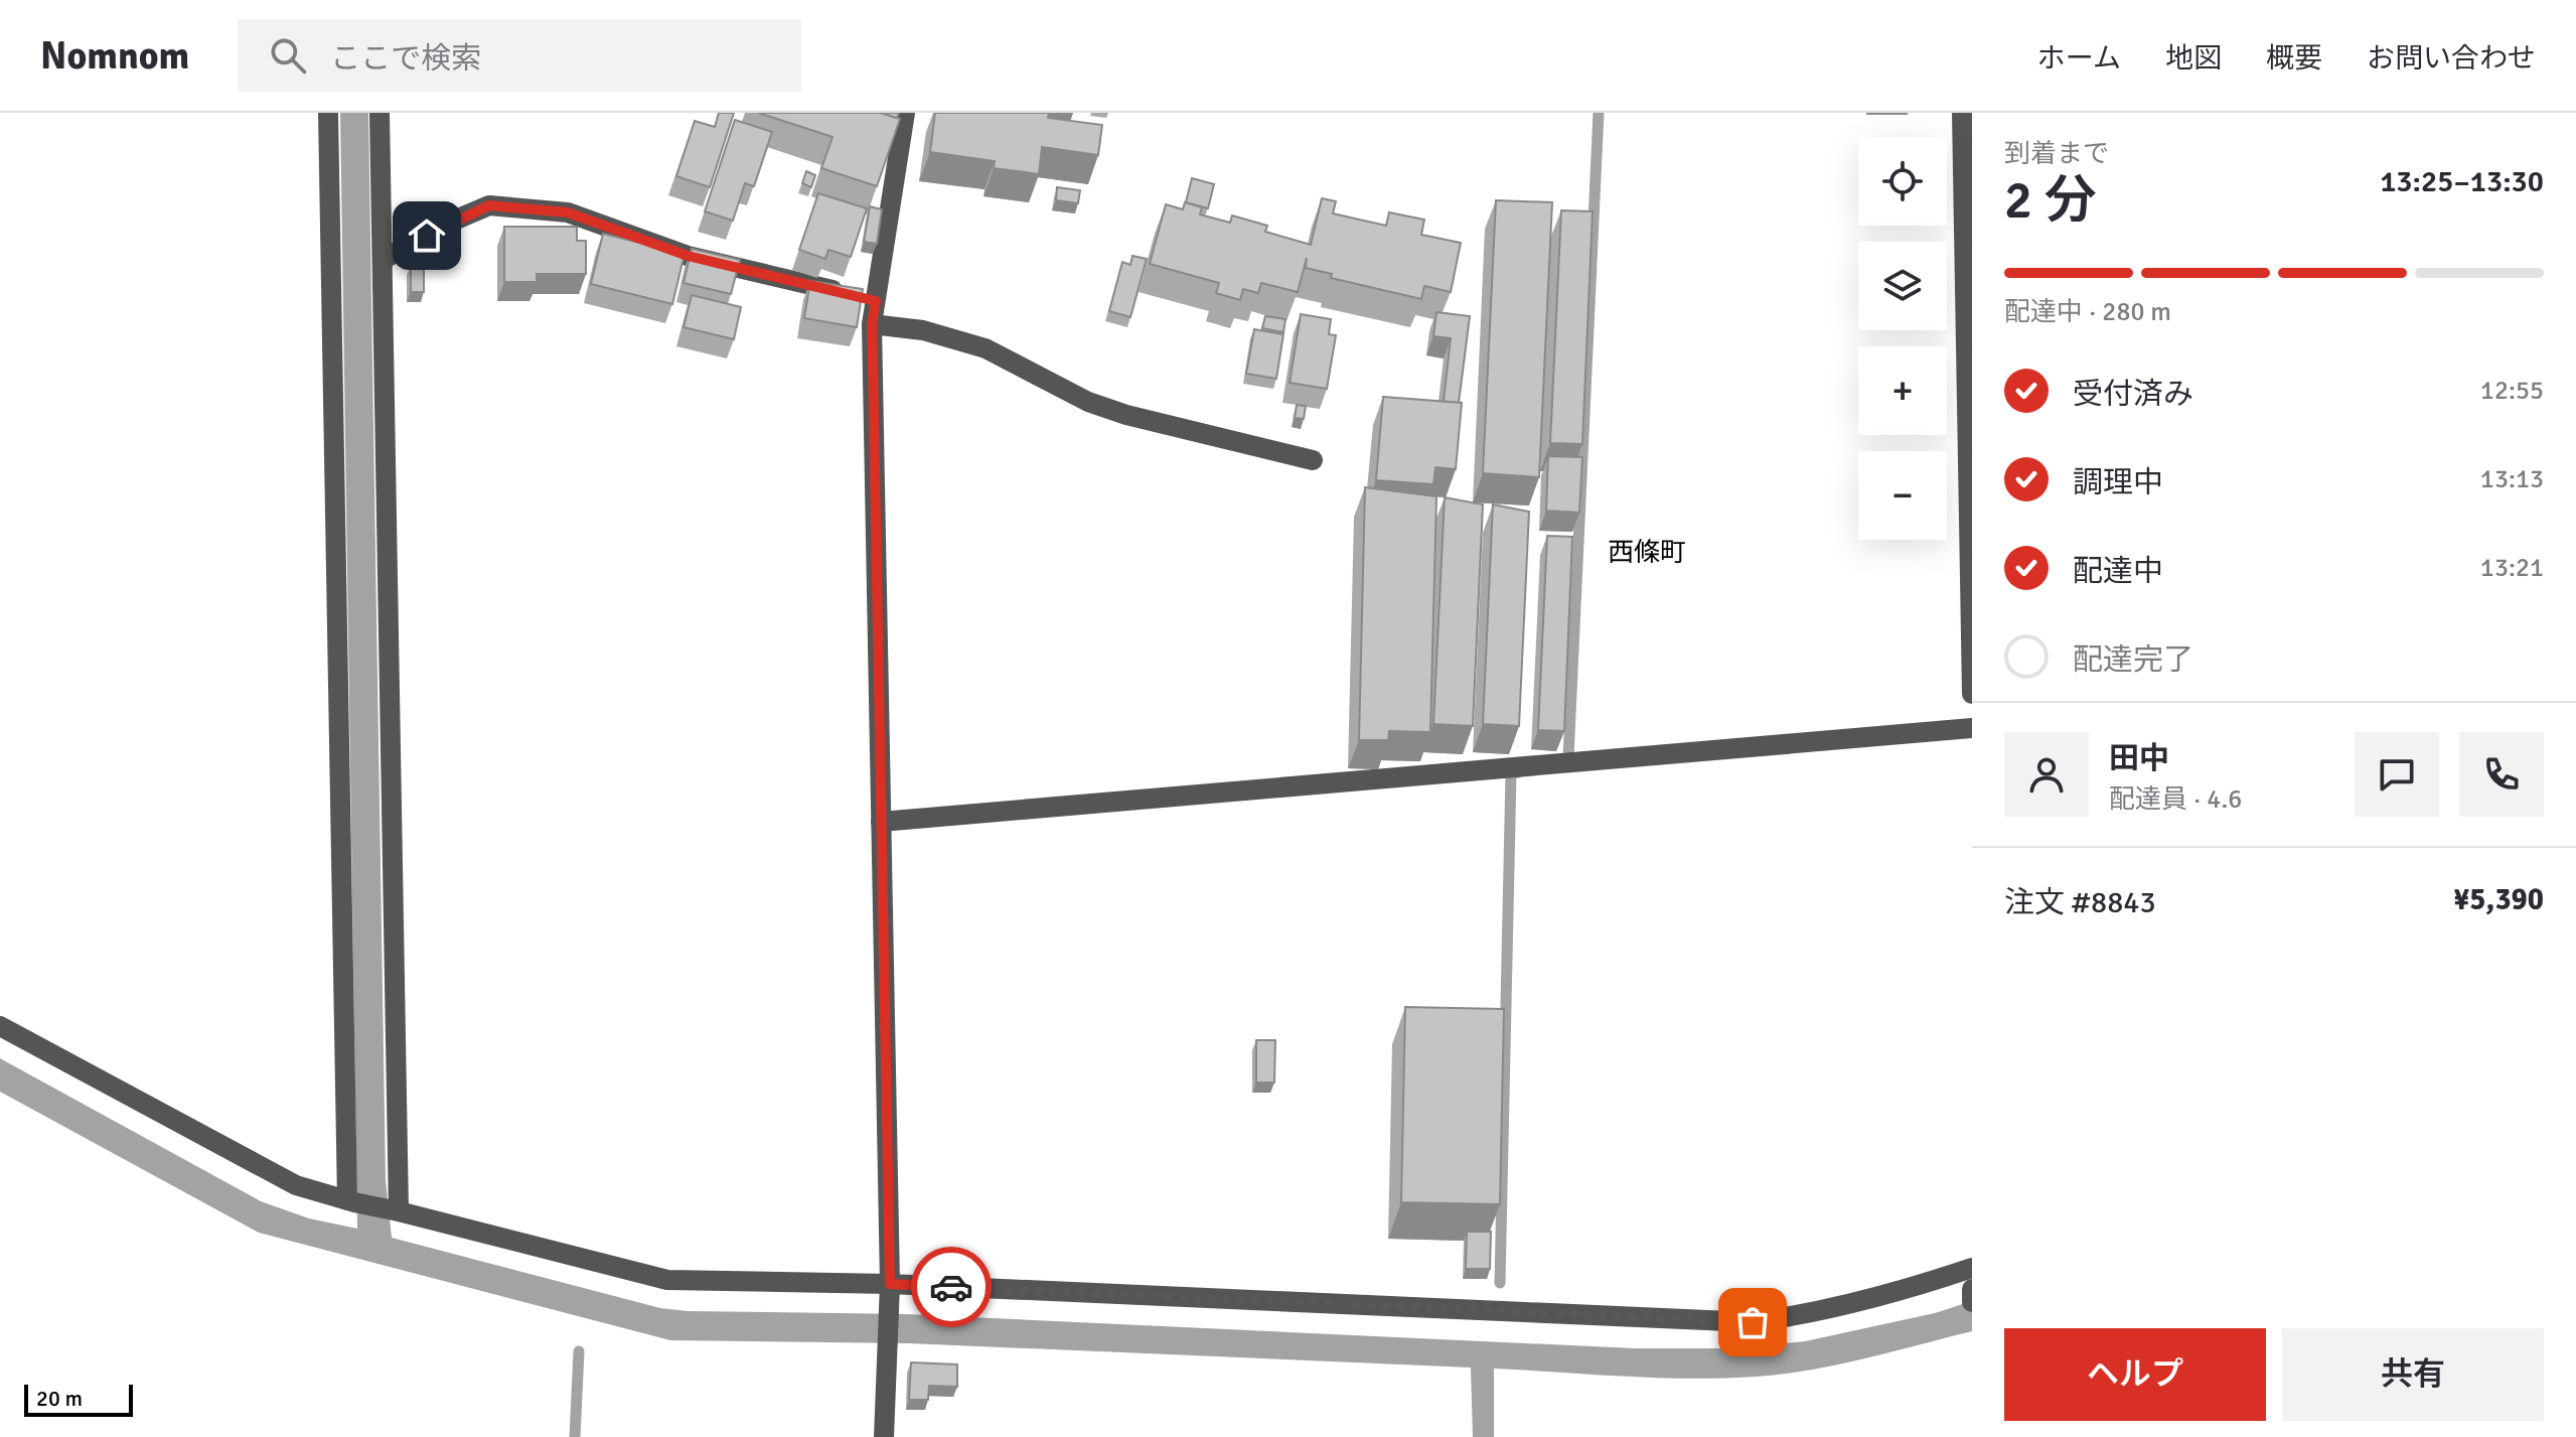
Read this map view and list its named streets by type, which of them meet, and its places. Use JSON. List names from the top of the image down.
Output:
{
  "districts": ["西條町"],
  "scale_bar": "20 m",
  "page": {
    "header": "Nomnom",
    "search": "ここで検索",
    "nav": [
      "ホーム",
      "地図",
      "概要",
      "お問い合わせ"
    ],
    "heading": ["2 分", "到着まで", "13:25–13:30"],
    "panel": [
      "田中",
      "配達員 · 4.6",
      "注文 #8843",
      "¥5,390"
    ],
    "map_buttons": ["+", "−"],
    "bar": "配達中 · 280 m",
    "list": [
      ["受付済み", "12:55"],
      ["調理中", "13:13"],
      ["配達中", "13:21"],
      "配達完了"
    ],
    "buttons": ["ヘルプ", "共有"],
    "scale": "20 m"
  }
}
